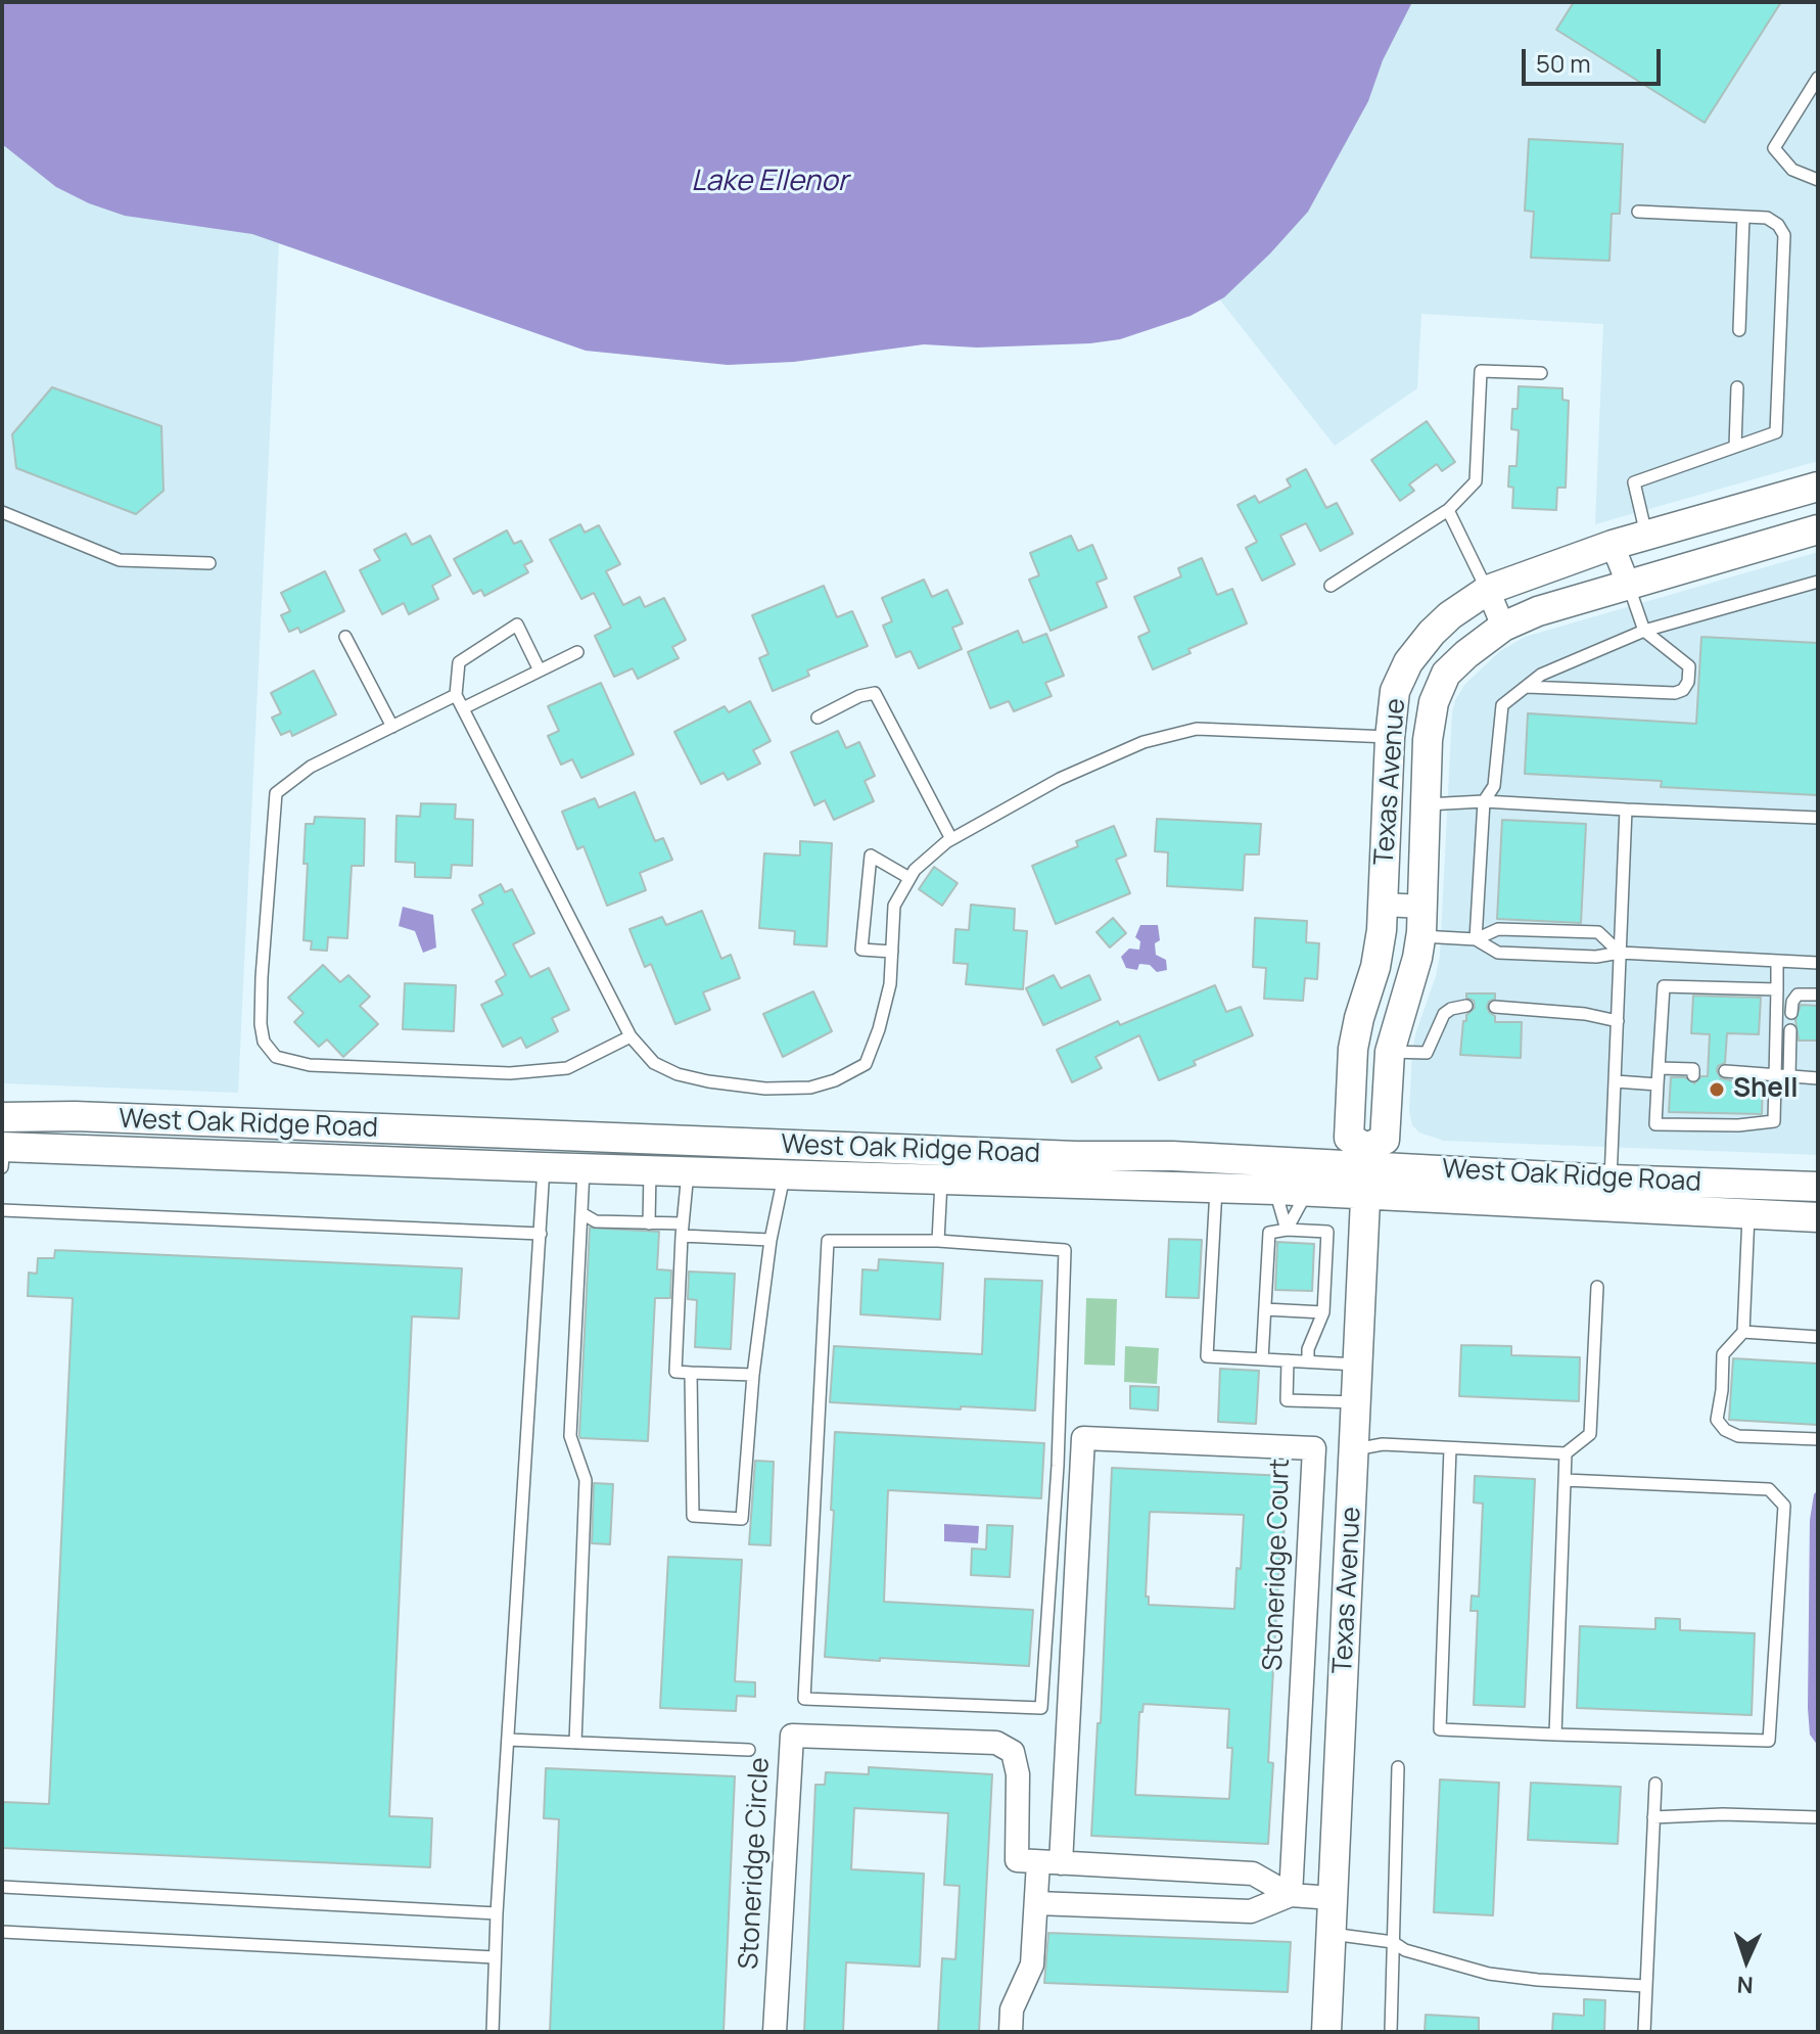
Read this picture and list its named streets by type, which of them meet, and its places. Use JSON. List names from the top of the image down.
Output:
{
  "streets": {
    "street": [
      "Texas Avenue",
      "West Oak Ridge Road",
      "Stoneridge Court",
      "Stoneridge Circle"
    ]
  },
  "crossings": [
    ["Texas Avenue", "West Oak Ridge Road"],
    ["Stoneridge Court", "Stoneridge Circle"]
  ],
  "water": ["Lake Ellenor"],
  "places": ["Shell"],
  "scale_bar": "50 m",
  "north": "bottom"
}
